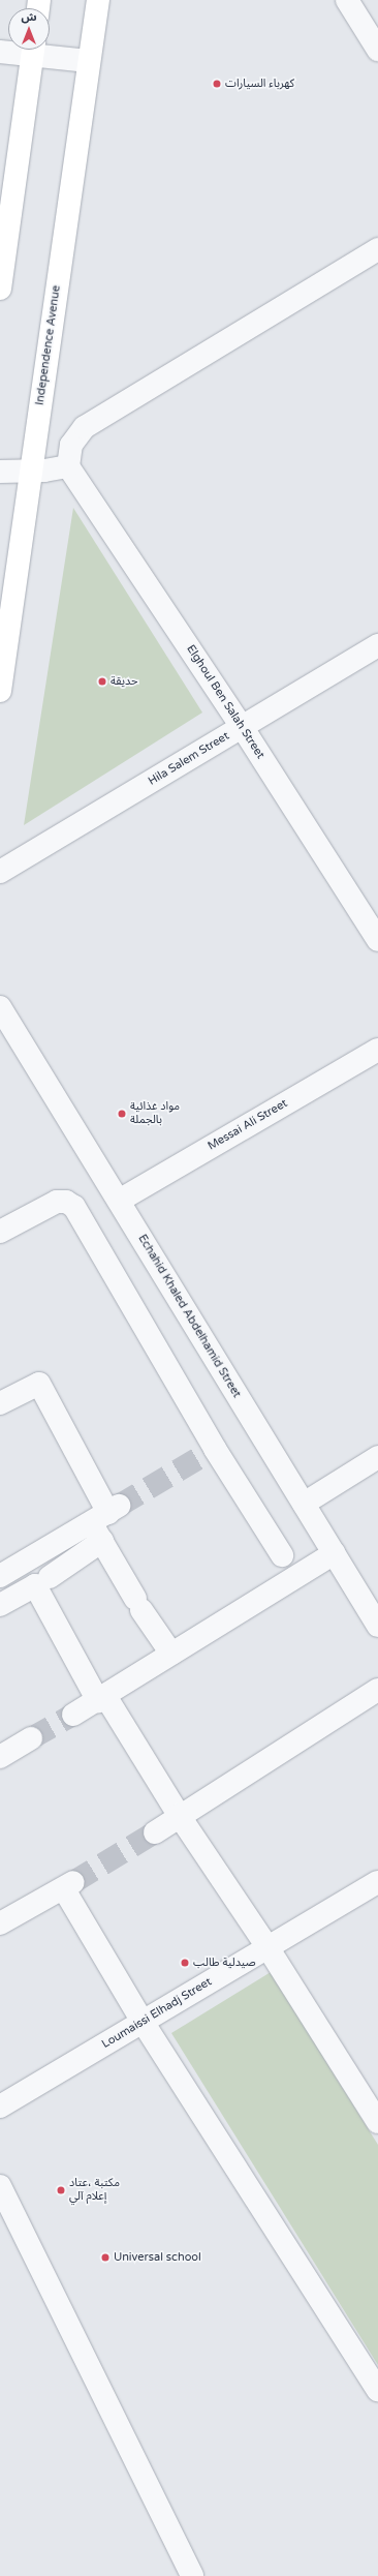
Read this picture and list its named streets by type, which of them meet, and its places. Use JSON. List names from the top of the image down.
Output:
{
  "streets": {
    "main road": ["Independence Avenue"],
    "street": [
      "Elghoul Ben Salah Street",
      "Hila Salem Street",
      "Messai Ali Street",
      "Echahid Khaled Abdelhamid Street",
      "Loumaissi Elhadj Street"
    ]
  },
  "crossings": [
    ["Elghoul Ben Salah Street", "Hila Salem Street"],
    ["Messai Ali Street", "Echahid Khaled Abdelhamid Street"]
  ],
  "places": [
    "كهرباء السيارات",
    "حديقة",
    "مواد غذائية بالجملة",
    "صيدلية طالب",
    "مكتبة ،عتاد إعلام آلي",
    "Universal school"
  ],
  "north": "top"
}
